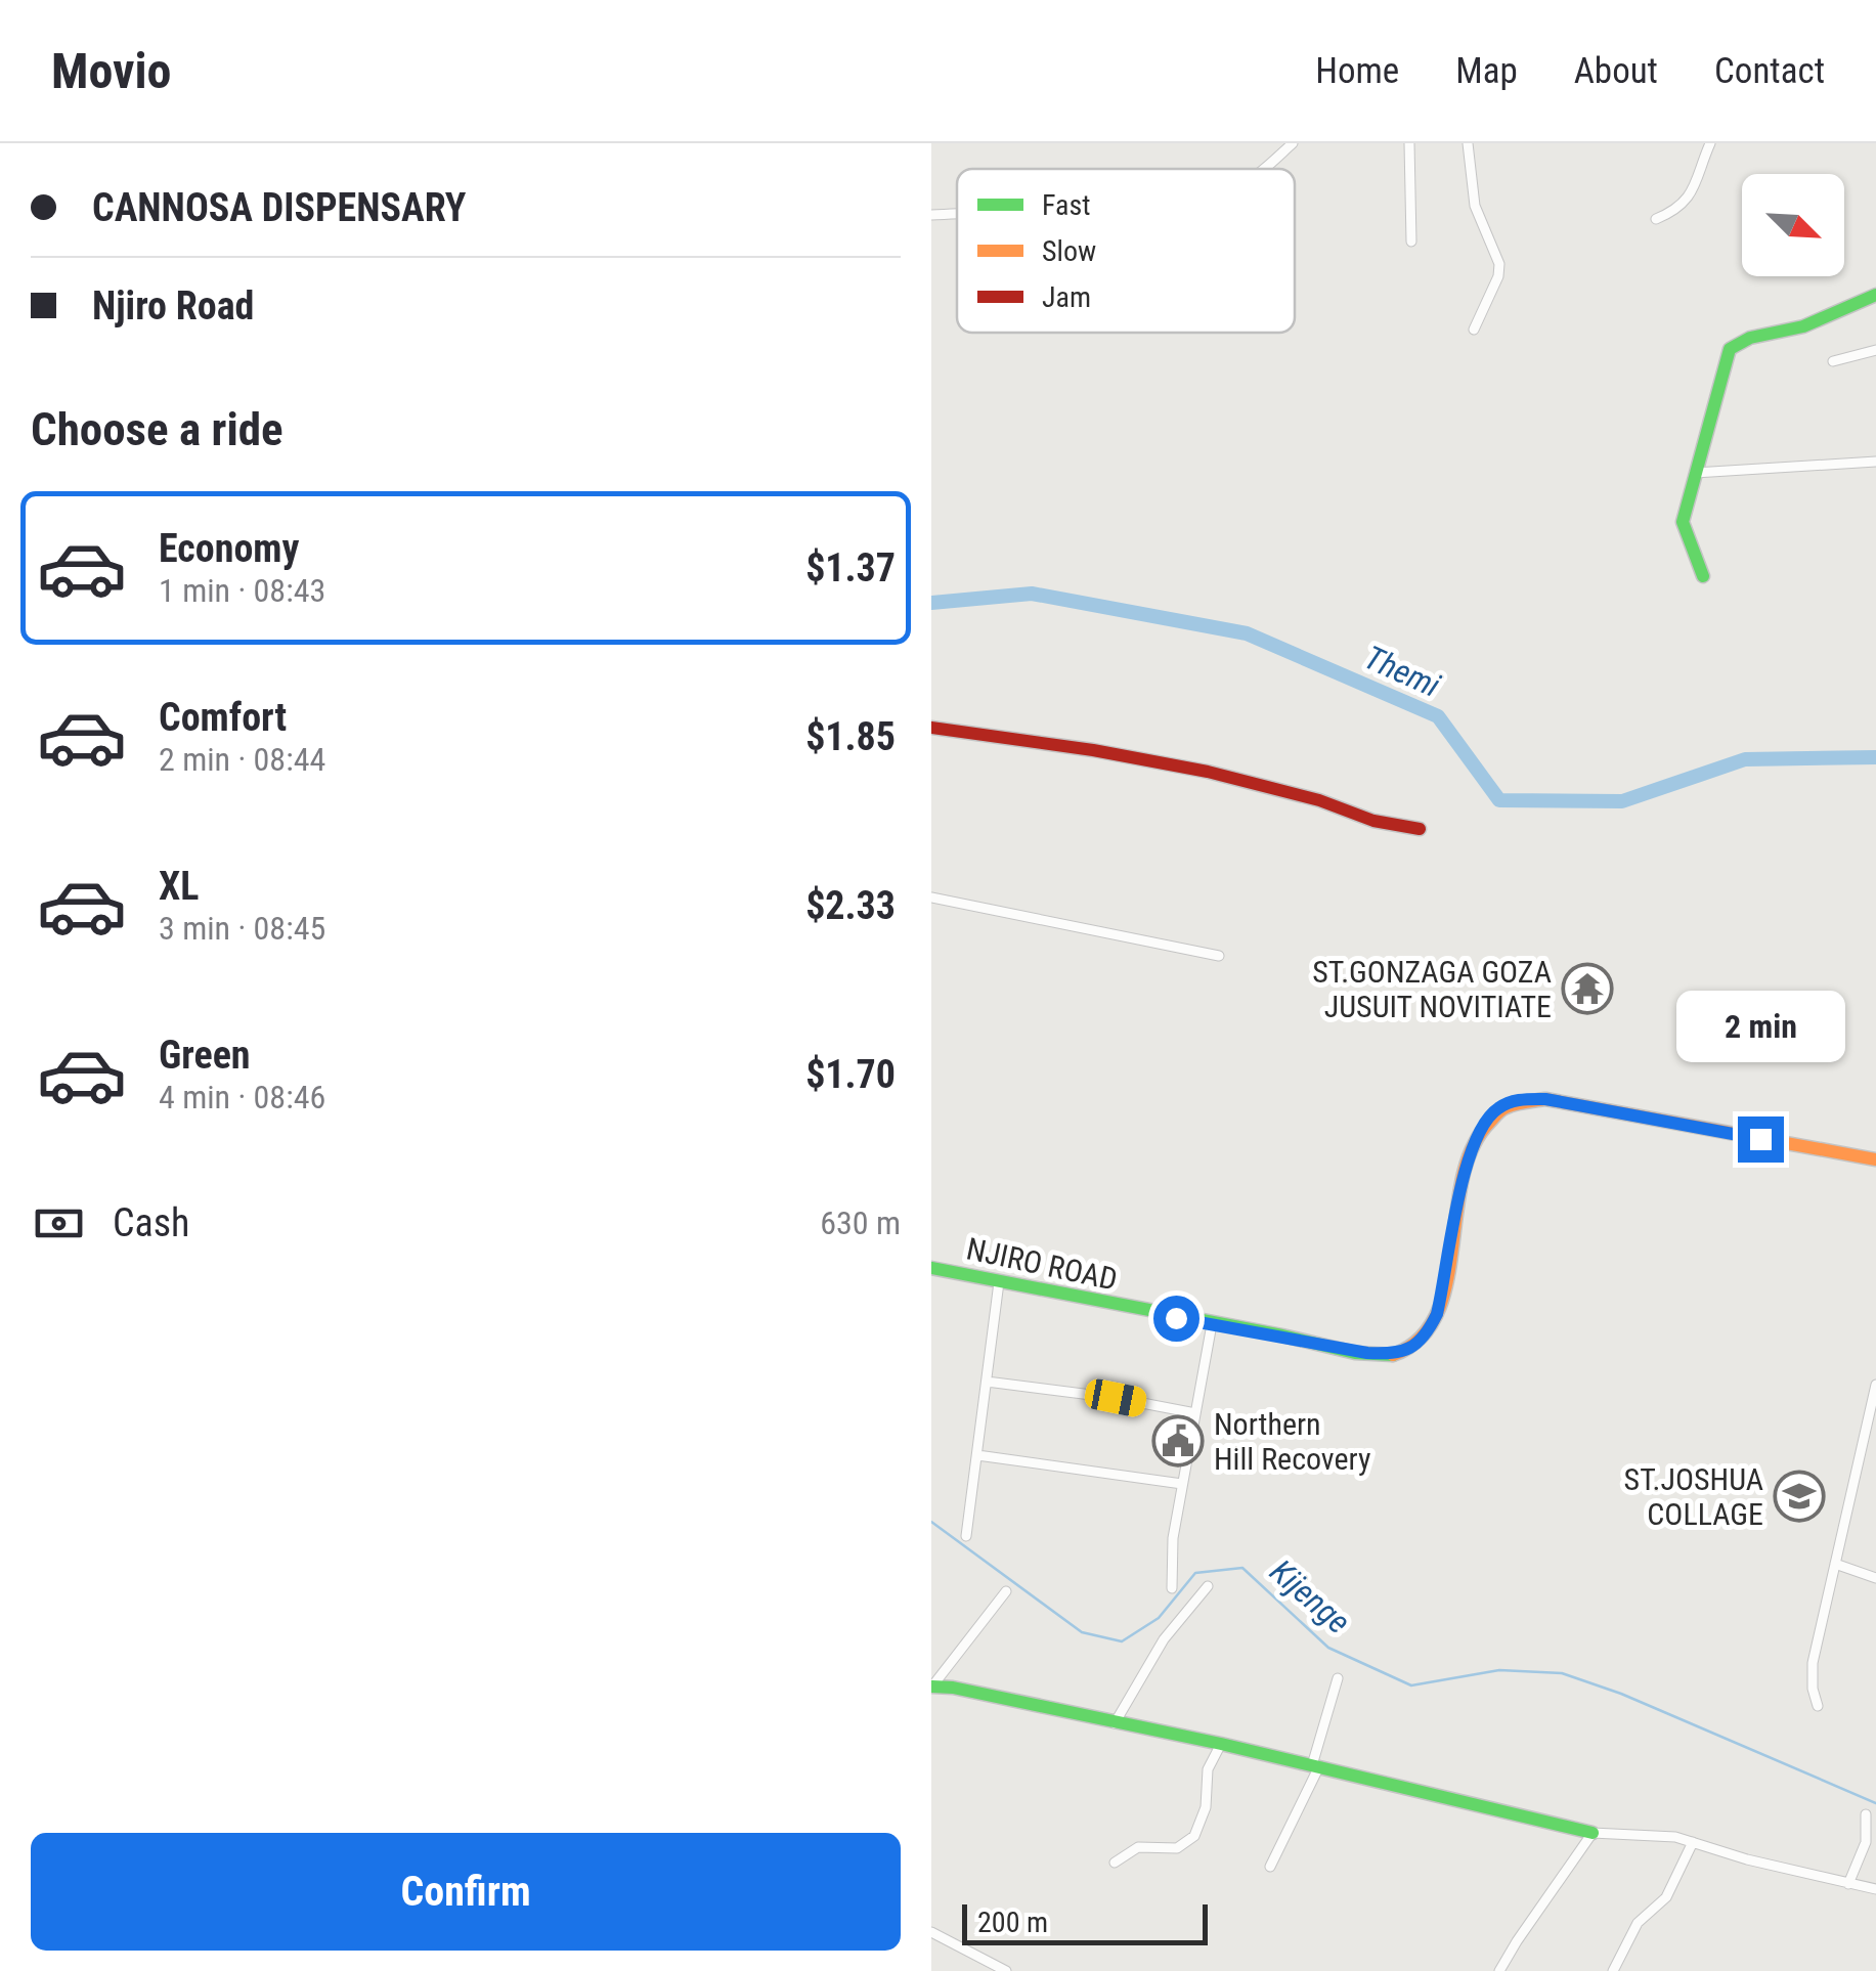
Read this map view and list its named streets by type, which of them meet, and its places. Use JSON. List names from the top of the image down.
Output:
{
  "streets": {
    "street": ["NJIRO ROAD"]
  },
  "water": ["Themi", "Kijenge"],
  "places": {
    "temple": ["ST.GONZAGA GOZA JUSUIT NOVITIATE"],
    "public building": ["Northern Hill Recovery"],
    "school or university": ["ST.JOSHUA COLLAGE"]
  },
  "legend": ["Fast", "Slow", "Jam"],
  "scale_bar": "200 m",
  "north": "bottom right",
  "page": {
    "header": "Movio",
    "nav": [
      "Home",
      "Map",
      "About",
      "Contact"
    ],
    "banner": ["CANNOSA DISPENSARY", "Njiro Road"],
    "heading": "Choose a ride",
    "list": [
      {
        "name": "Economy",
        "note": "1 min · 08:43",
        "value": "$1.37"
      },
      {
        "name": "Comfort",
        "note": "2 min · 08:44",
        "value": "$1.85"
      },
      {
        "name": "XL",
        "note": "3 min · 08:45",
        "value": "$2.33"
      },
      {
        "name": "Green",
        "note": "4 min · 08:46",
        "value": "$1.70"
      }
    ],
    "bubble": "2 min",
    "pay": ["Cash", "630 m"],
    "buttons": "Confirm",
    "scale": "200 m"
  }
}
